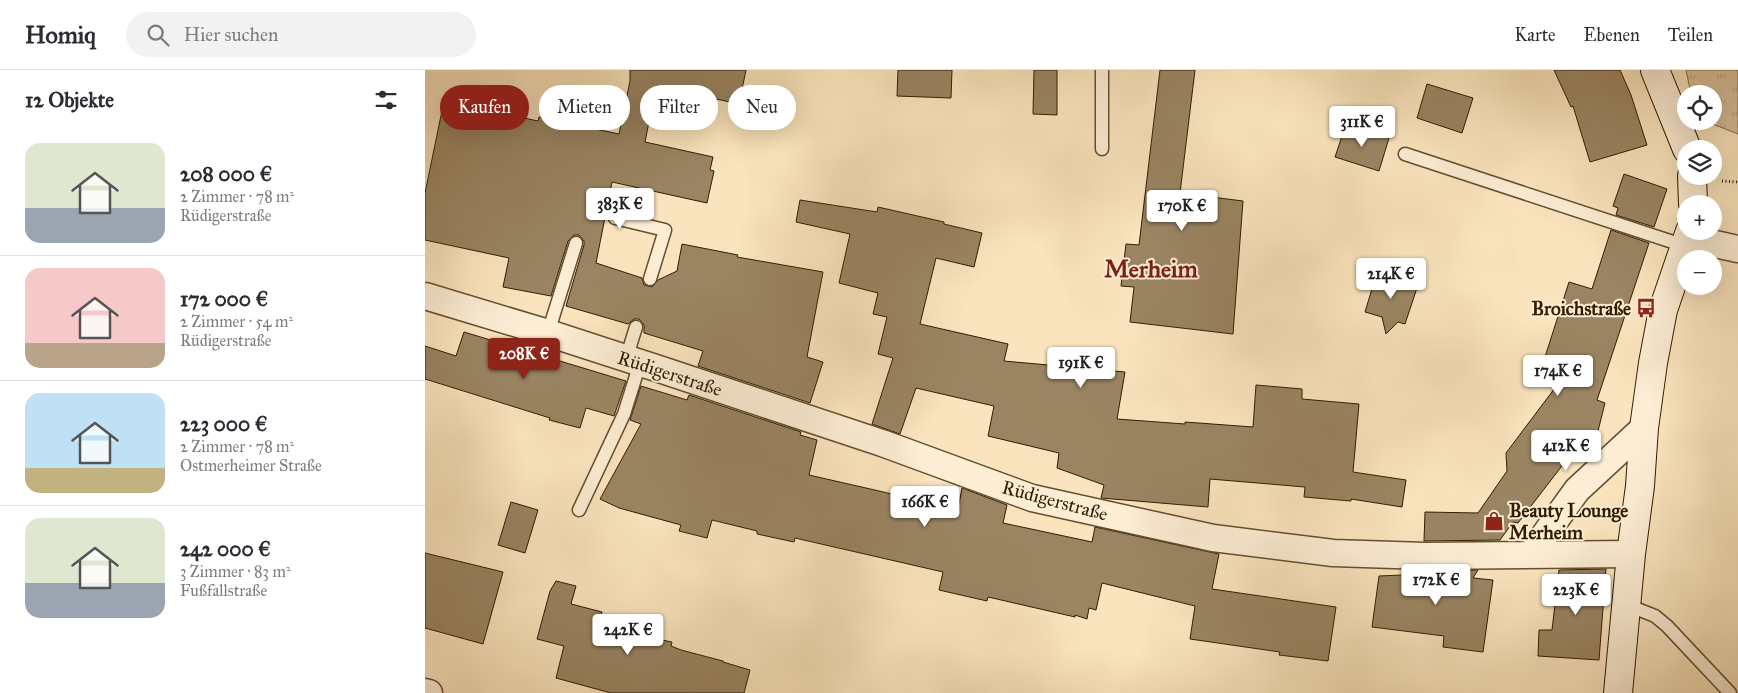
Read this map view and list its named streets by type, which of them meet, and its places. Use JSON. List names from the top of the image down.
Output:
{
  "streets": {
    "street": ["Rüdigerstraße"]
  },
  "districts": ["Merheim"],
  "places": {
    "bus stop": ["Broichstraße"],
    "shop": ["Beauty Lounge Merheim"]
  },
  "page": {
    "header": "Homiq",
    "search": "Hier suchen",
    "nav": ["Karte", "Ebenen", "Teilen"],
    "heading": "12 Objekte",
    "map_buttons": ["+", "−"],
    "chip": [
      "Kaufen",
      "Mieten",
      "Filter",
      "Neu"
    ],
    "price": [
      "311K €",
      "383K €",
      "170K €",
      "214K €",
      "208K €",
      "191K €",
      "174K €",
      "412K €",
      "166K €",
      "172K €",
      "223K €",
      "242K €"
    ],
    "list": [
      {
        "name": "208 000 €",
        "note": "2 Zimmer · 78 m² · Rüdigerstraße"
      },
      {
        "name": "172 000 €",
        "note": "2 Zimmer · 54 m² · Rüdigerstraße"
      },
      {
        "name": "223 000 €",
        "note": "2 Zimmer · 78 m² · Ostmerheimer Straße"
      },
      {
        "name": "242 000 €",
        "note": "3 Zimmer · 83 m² · Fußfallstraße"
      }
    ]
  }
}
